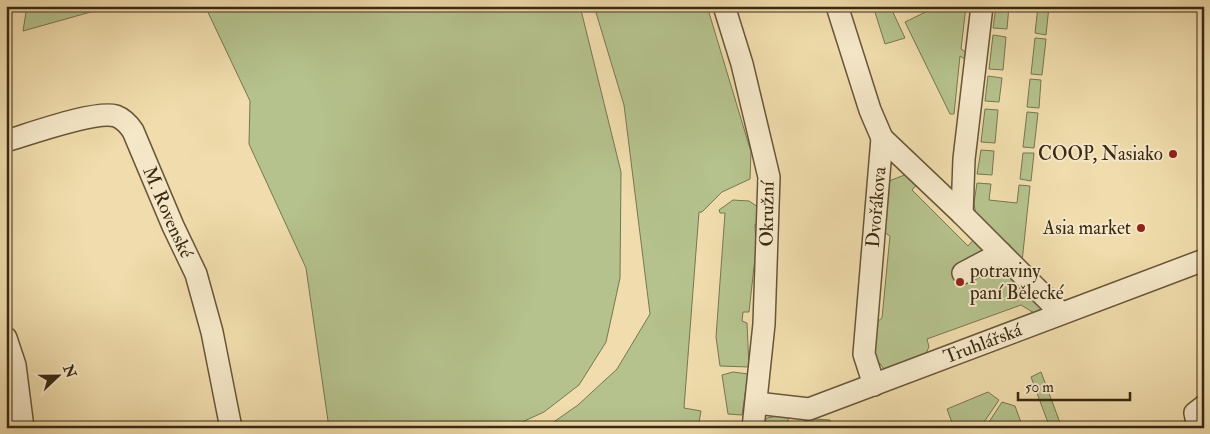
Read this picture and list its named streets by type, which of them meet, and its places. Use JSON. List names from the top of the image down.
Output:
{
  "streets": {
    "street": [
      "Dvořákova",
      "M. Rovenské",
      "Okružní",
      "Truhlářská"
    ]
  },
  "crossings": [
    ["Dvořákova", "Truhlářská"],
    ["Okružní", "Truhlářská"]
  ],
  "places": ["COOP, Nasiako", "Asia market", "potraviny paní Bělecké"],
  "scale_bar": "50 m",
  "north": "right"
}
